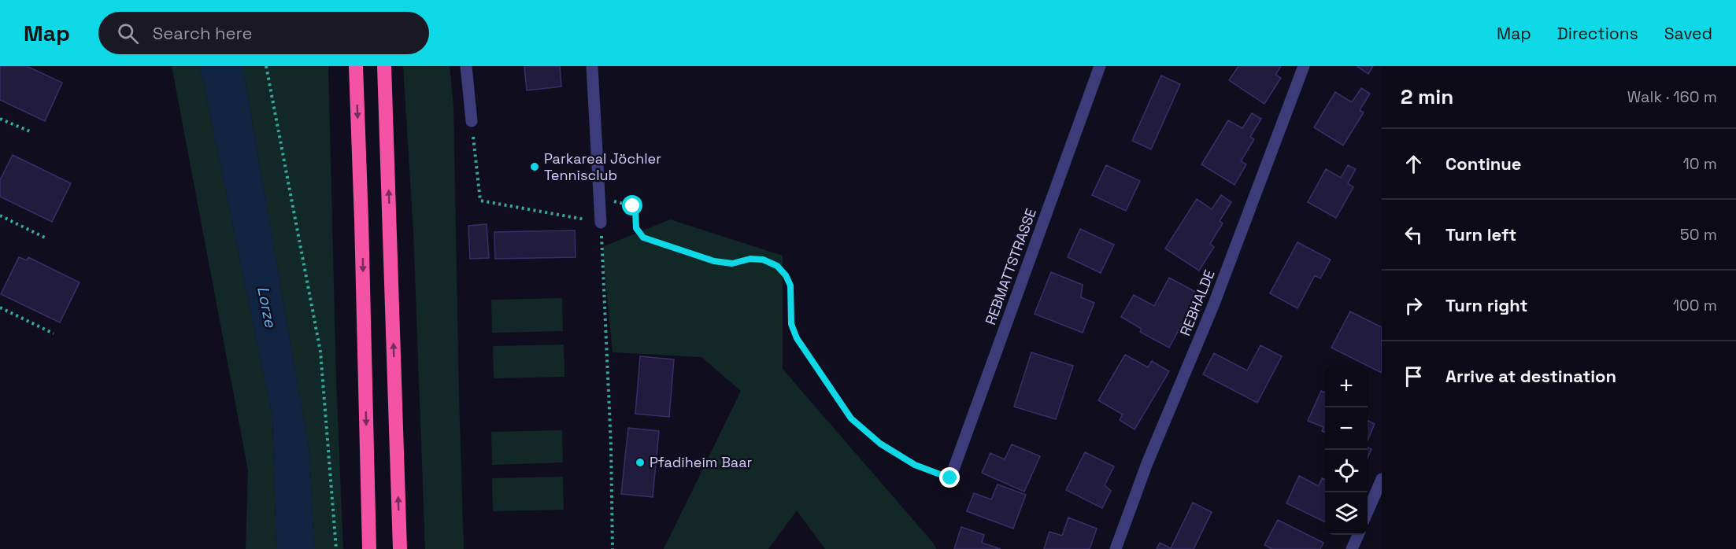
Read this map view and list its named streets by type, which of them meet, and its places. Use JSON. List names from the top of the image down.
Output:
{
  "streets": {
    "street": ["REBMATTSTRASSE", "REBHALDE"]
  },
  "water": ["Lorze"],
  "places": ["Parkareal Jöchler Tennisclub", "Pfadiheim Baar"],
  "page": {
    "header": "Map",
    "search": "Search here",
    "nav": ["Map", "Directions", "Saved"],
    "heading": ["2 min", "Walk · 160 m"],
    "list": [
      ["Continue", "10 m"],
      ["Turn left", "50 m"],
      ["Turn right", "100 m"],
      "Arrive at destination"
    ],
    "map_buttons": ["+", "−"]
  }
}
